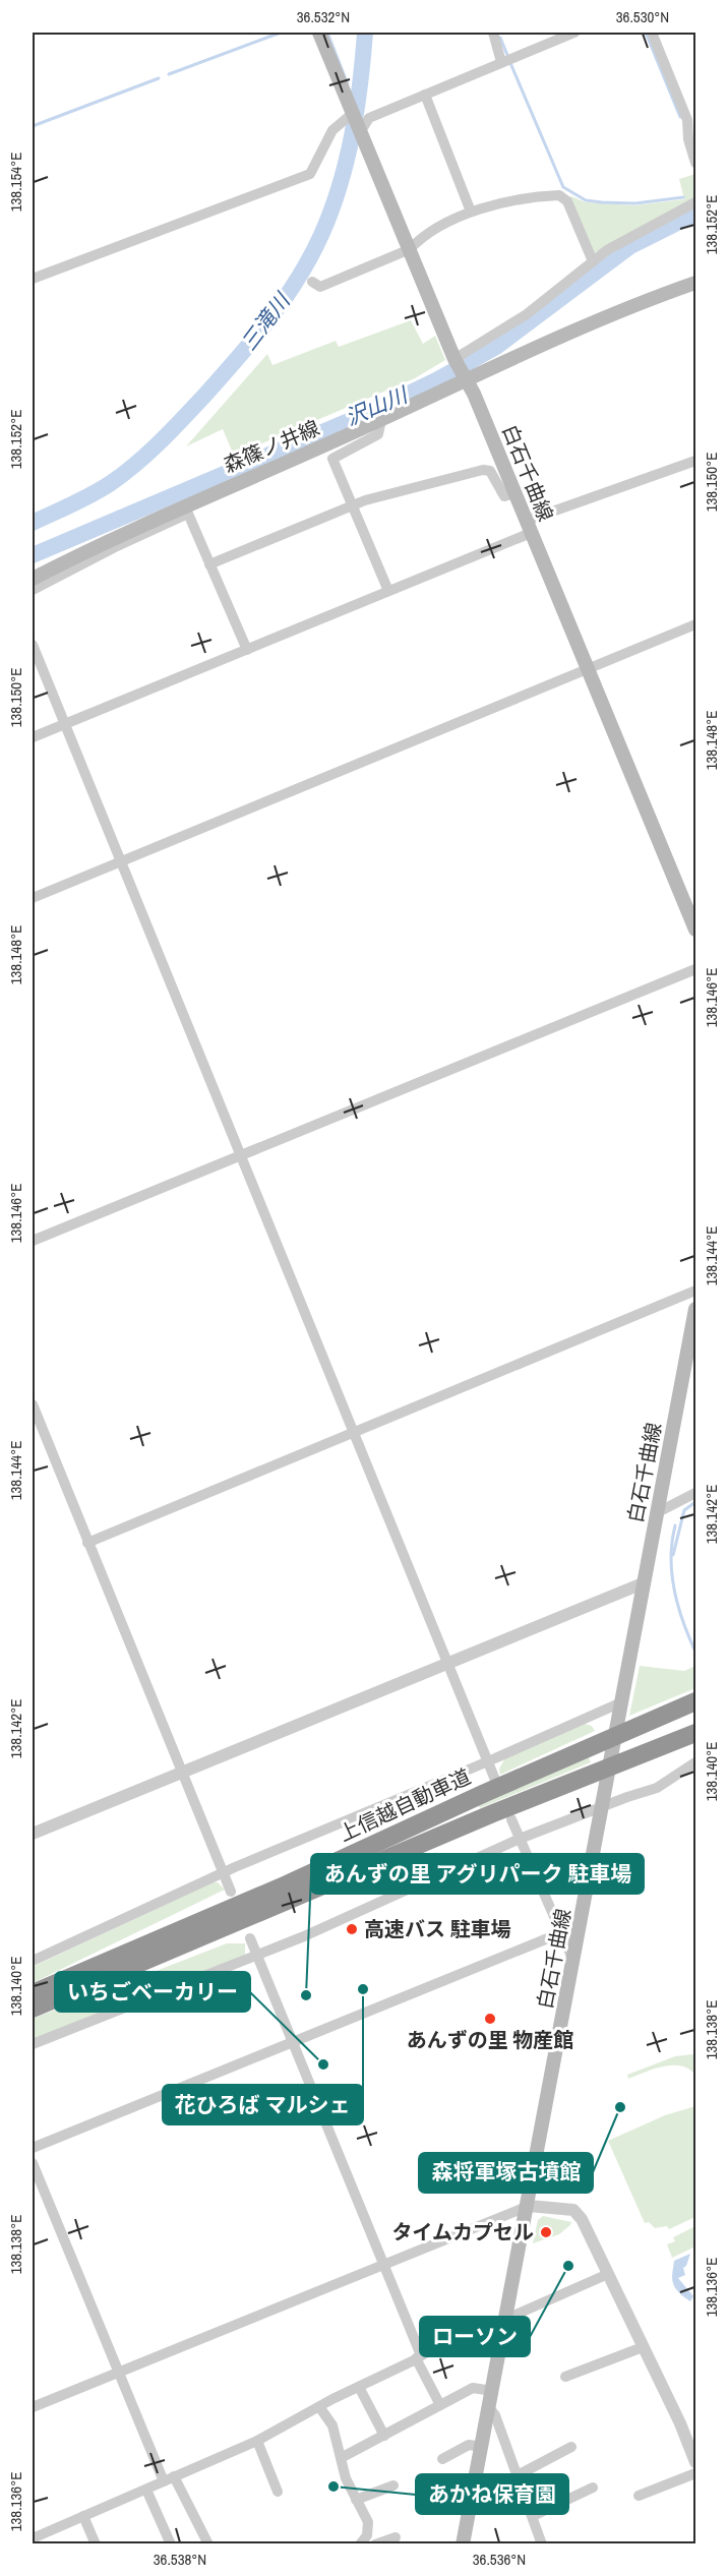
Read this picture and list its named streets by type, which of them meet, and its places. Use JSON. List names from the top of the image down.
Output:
{
  "streets": {
    "highway": ["上信越自動車道"],
    "main road": ["森篠ノ井線", "白石千曲線"]
  },
  "crossings": [
    ["森篠ノ井線", "白石千曲線"]
  ],
  "water": ["三滝川", "沢山川"],
  "places": [
    "高速バス 駐車場",
    "花ひろば マルシェ",
    "あんずの里 アグリパーク 駐車場",
    "あんずの里 物産館",
    "いちごベーカリー",
    "森将軍塚古墳館",
    "タイムカプセル",
    "ローソン",
    "あかね保育園"
  ],
  "coordinates": [
    "36.532°N",
    "36.530°N",
    "138.154°E",
    "138.152°E",
    "138.150°E",
    "138.148°E",
    "138.146°E",
    "138.144°E",
    "138.142°E",
    "138.140°E",
    "138.138°E",
    "138.136°E",
    "36.538°N",
    "36.536°N"
  ]
}
